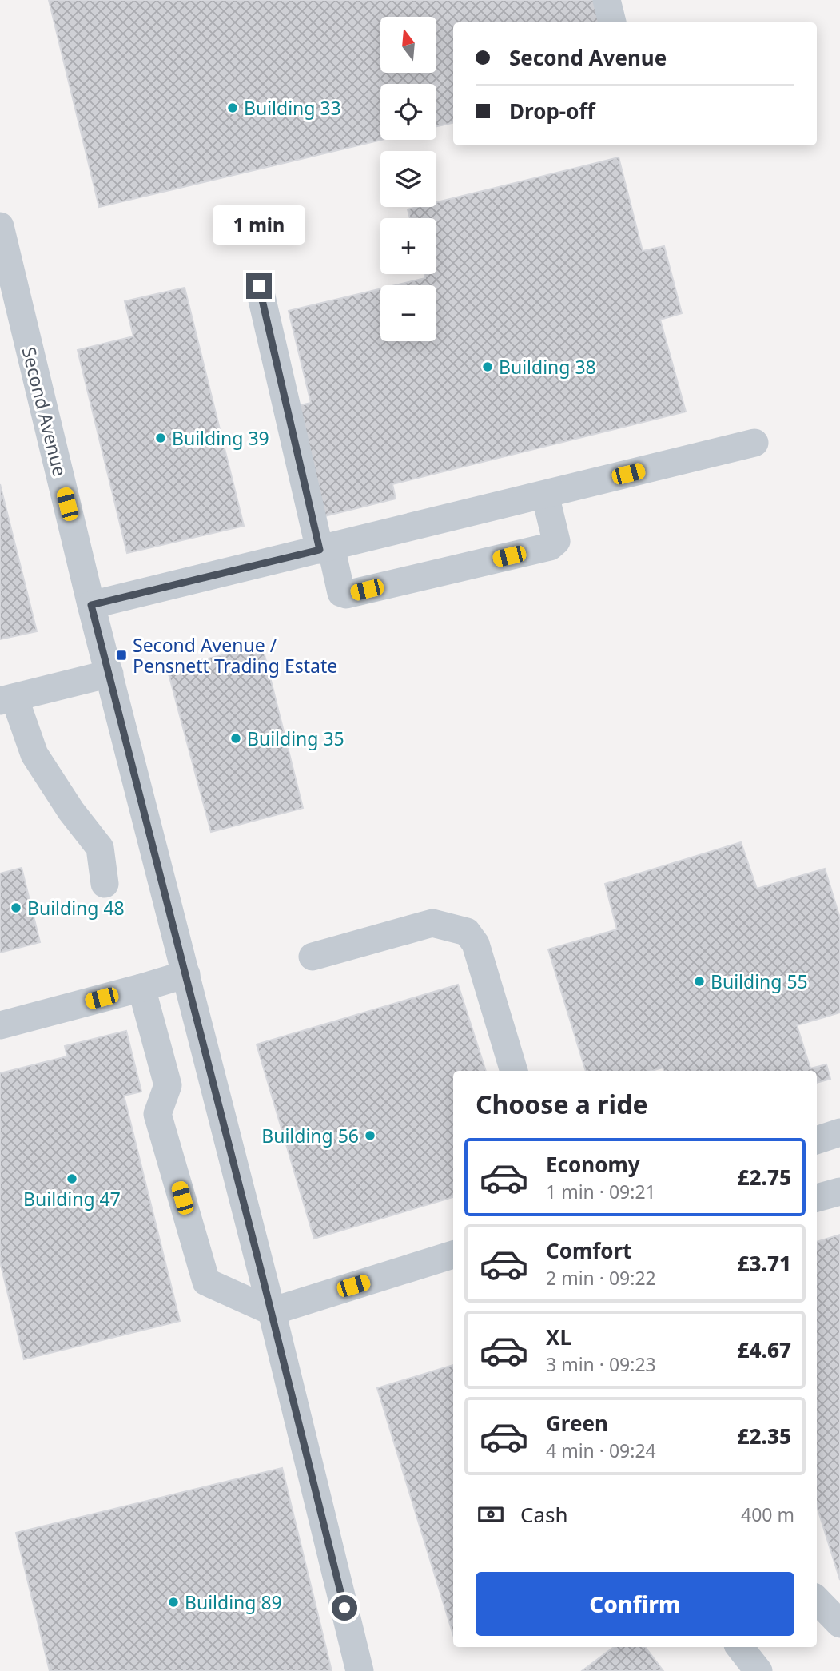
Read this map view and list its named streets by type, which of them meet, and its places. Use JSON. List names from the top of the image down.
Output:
{
  "streets": {
    "street": ["Second Avenue"]
  },
  "places": {
    "other": [
      "Building 33",
      "Building 38",
      "Building 39",
      "Building 35",
      "Building 48",
      "Building 55",
      "Building 56",
      "Building 47",
      "Building 89"
    ],
    "transit": ["Second Avenue / Pensnett Trading Estate"]
  },
  "north": "top",
  "page": {
    "map_buttons": ["+", "−"],
    "banner": ["Second Avenue", "Drop-off"],
    "bubble": "1 min",
    "heading": "Choose a ride",
    "list": [
      {
        "name": "Economy",
        "note": "1 min · 09:21",
        "value": "£2.75"
      },
      {
        "name": "Comfort",
        "note": "2 min · 09:22",
        "value": "£3.71"
      },
      {
        "name": "XL",
        "note": "3 min · 09:23",
        "value": "£4.67"
      },
      {
        "name": "Green",
        "note": "4 min · 09:24",
        "value": "£2.35"
      }
    ],
    "pay": ["Cash", "400 m"],
    "buttons": "Confirm"
  }
}
